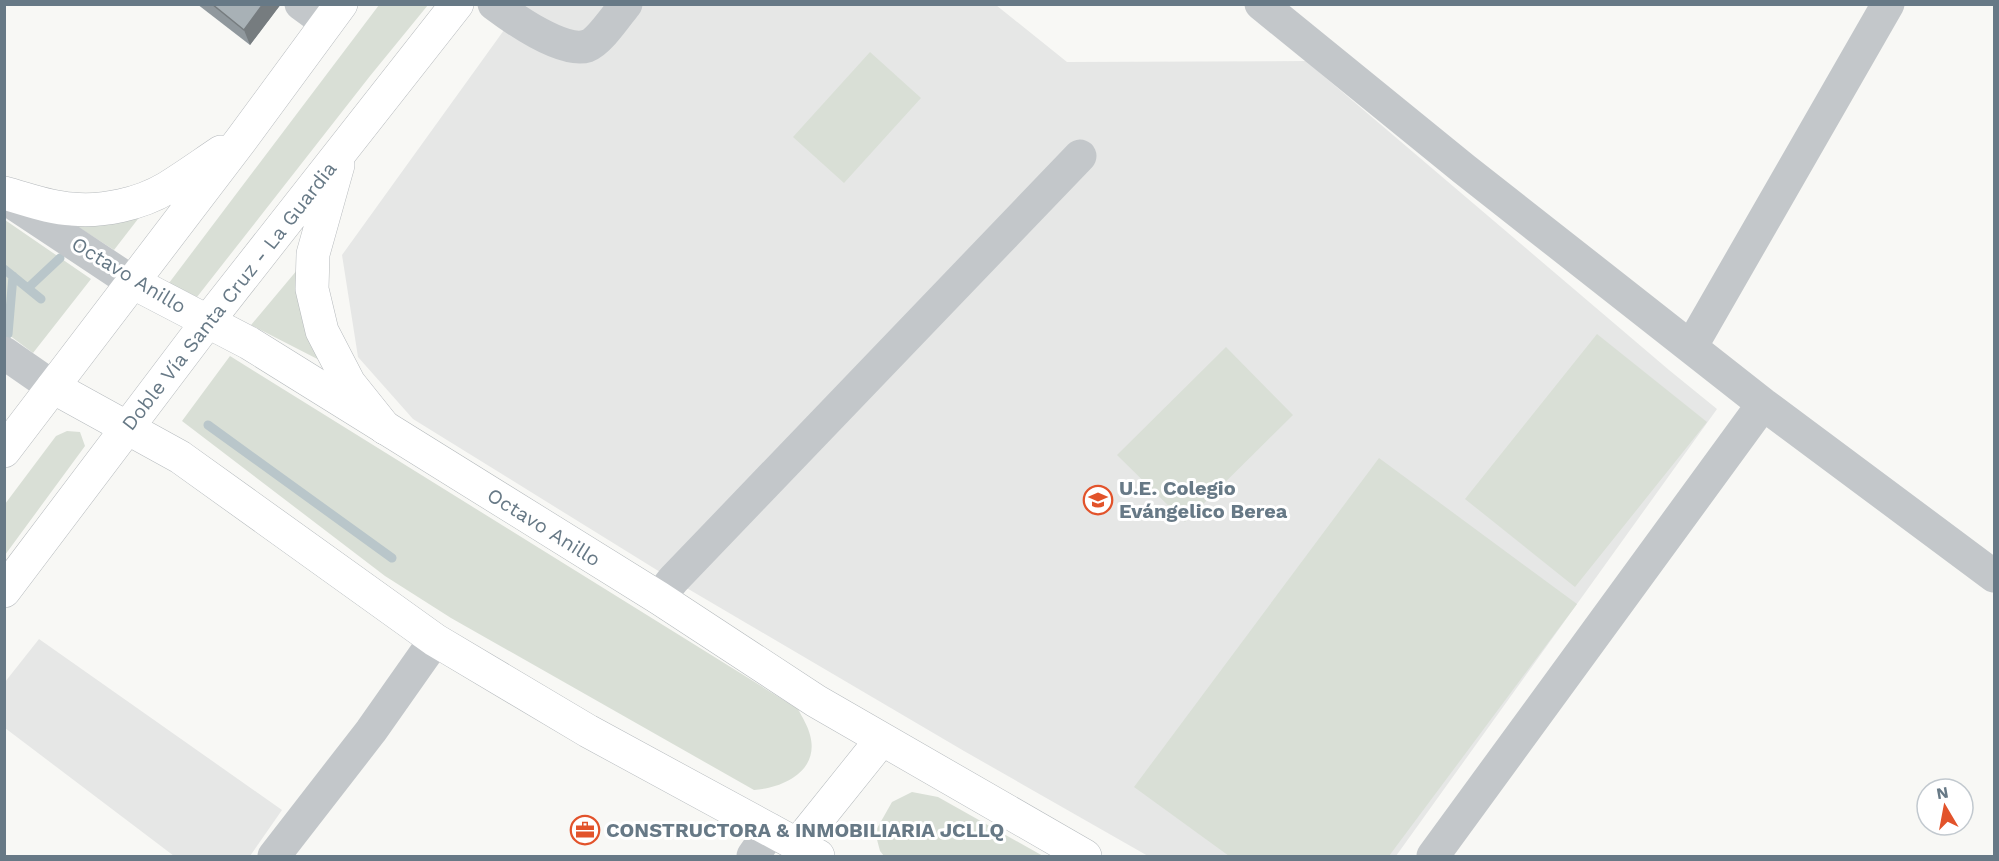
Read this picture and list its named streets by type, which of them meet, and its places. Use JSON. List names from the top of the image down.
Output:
{
  "streets": {
    "main road": ["Octavo Anillo", "Doble Vía Santa Cruz - La Guardia"]
  },
  "crossings": [
    ["Octavo Anillo", "Doble Vía Santa Cruz - La Guardia"]
  ],
  "places": {
    "school or university": ["U.E. Colegio Evángelico Berea"],
    "office": ["CONSTRUCTORA & INMOBILIARIA JCLLQ"]
  },
  "north": "top"
}
